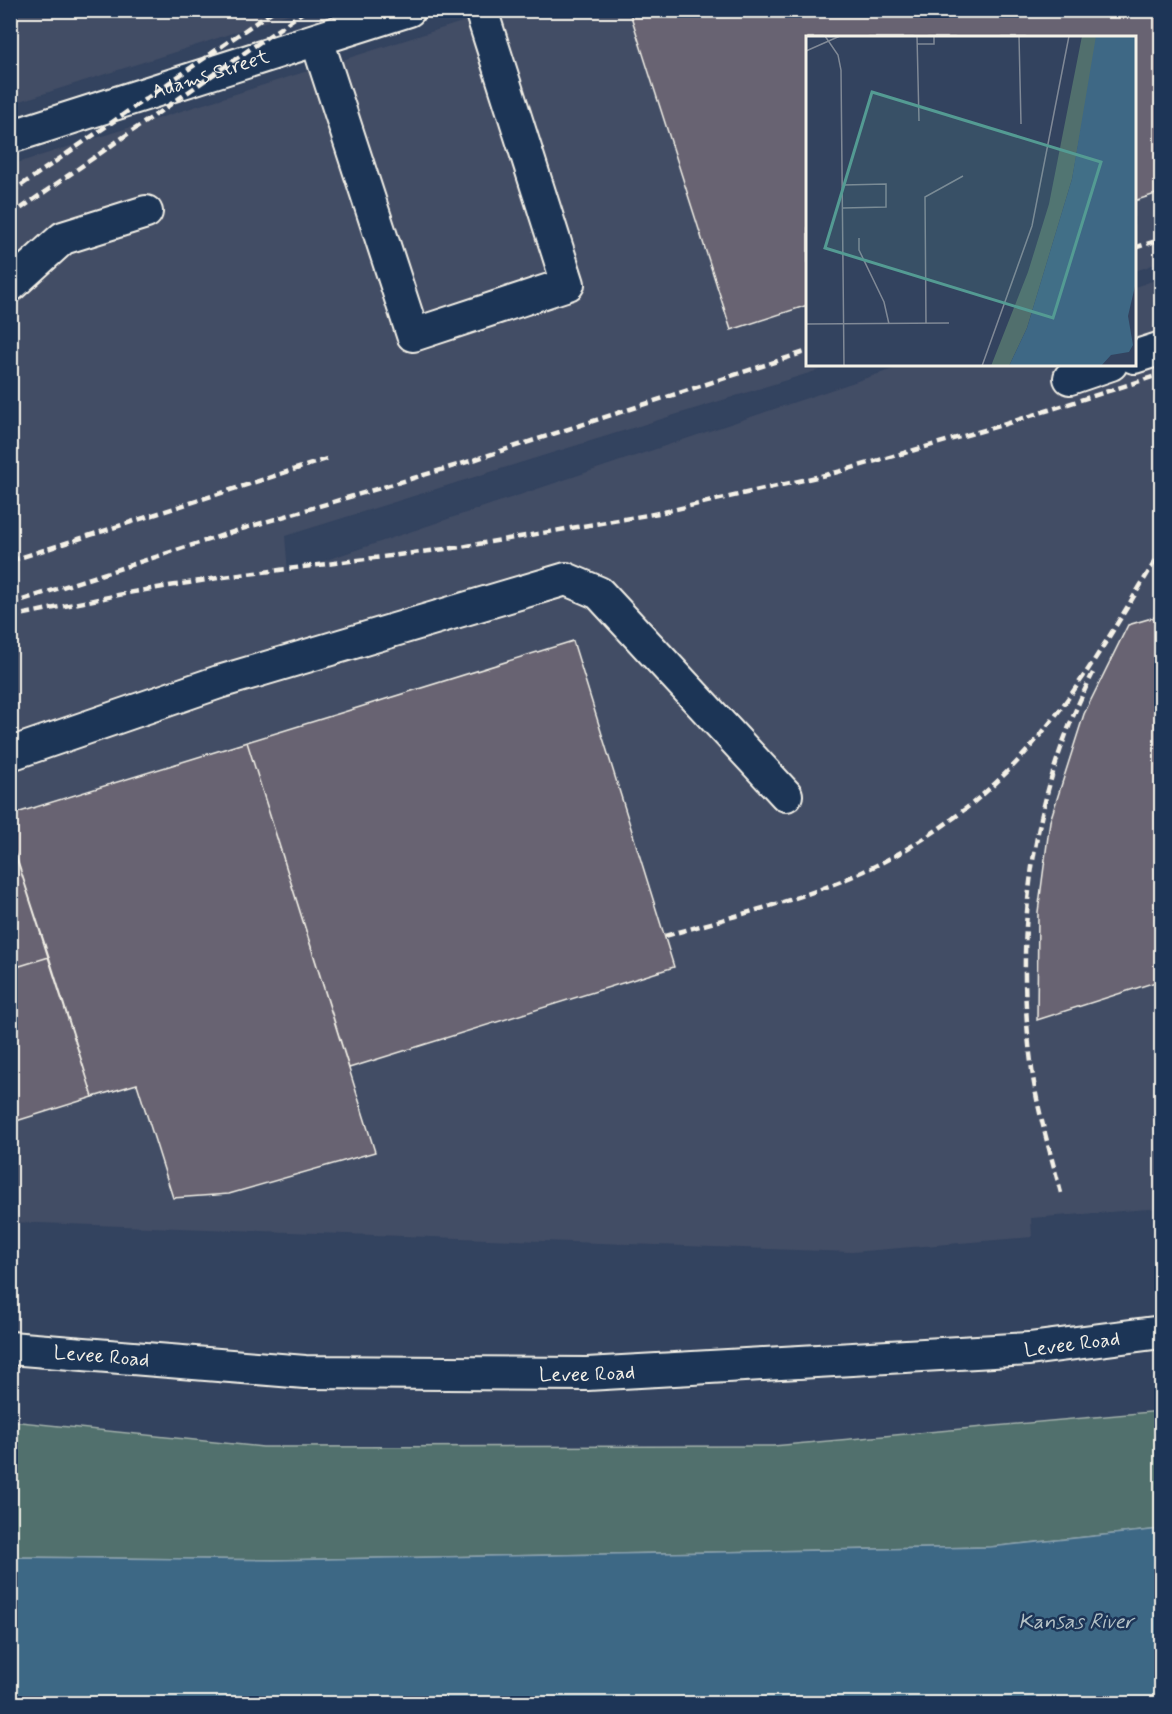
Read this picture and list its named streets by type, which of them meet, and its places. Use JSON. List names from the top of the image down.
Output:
{
  "streets": {
    "street": ["Adams Street", "Levee Road"]
  },
  "water": ["Kansas River"]
}
